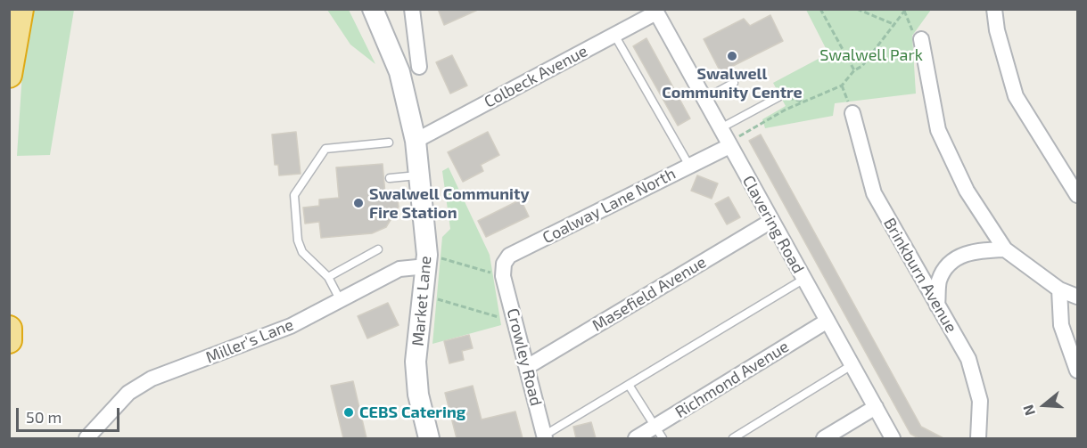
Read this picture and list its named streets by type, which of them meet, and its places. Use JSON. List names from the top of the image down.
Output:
{
  "streets": {
    "street": [
      "Colbeck Avenue",
      "Coalway Lane North",
      "Clavering Road",
      "Brinkburn Avenue",
      "Masefield Avenue",
      "Market Lane",
      "Miller's Lane",
      "Crowley Road",
      "Richmond Avenue"
    ]
  },
  "crossings": [
    ["Colbeck Avenue", "Clavering Road"],
    ["Colbeck Avenue", "Market Lane"],
    ["Coalway Lane North", "Clavering Road"],
    ["Coalway Lane North", "Crowley Road"],
    ["Clavering Road", "Masefield Avenue"],
    ["Clavering Road", "Richmond Avenue"],
    ["Masefield Avenue", "Crowley Road"],
    ["Market Lane", "Miller's Lane"]
  ],
  "parks": ["Swalwell Park"],
  "places": ["Swalwell Community Centre", "Swalwell Community Fire Station", "CEBS Catering"],
  "scale_bar": "50 m",
  "north": "left"
}
